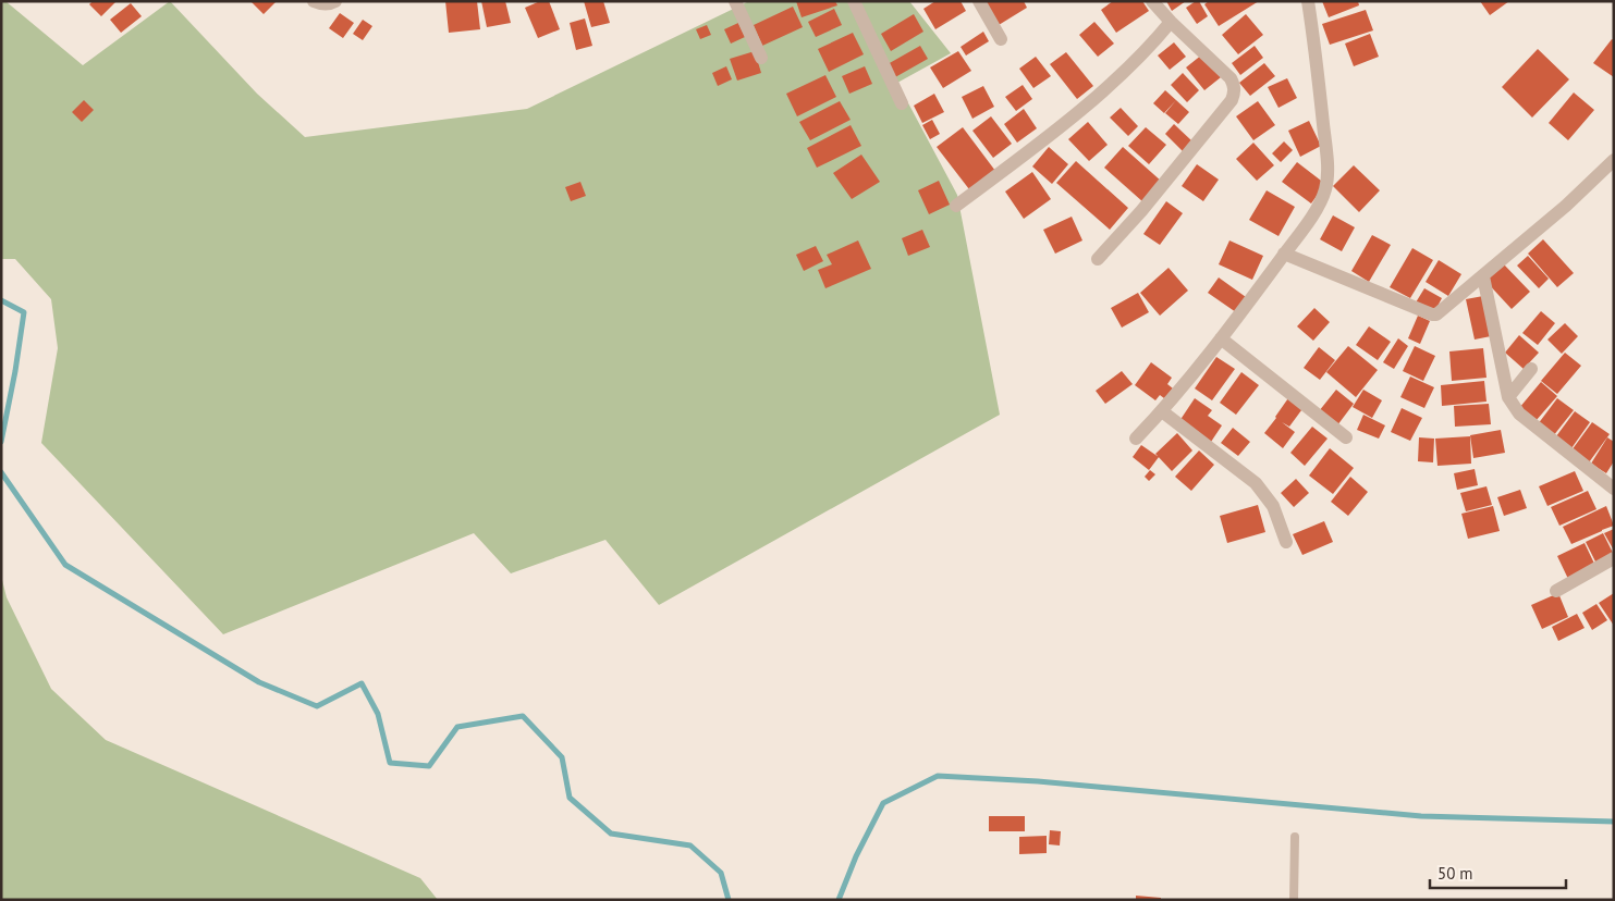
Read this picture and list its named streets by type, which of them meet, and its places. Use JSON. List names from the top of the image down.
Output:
{
  "scale_bar": "50 m"
}
